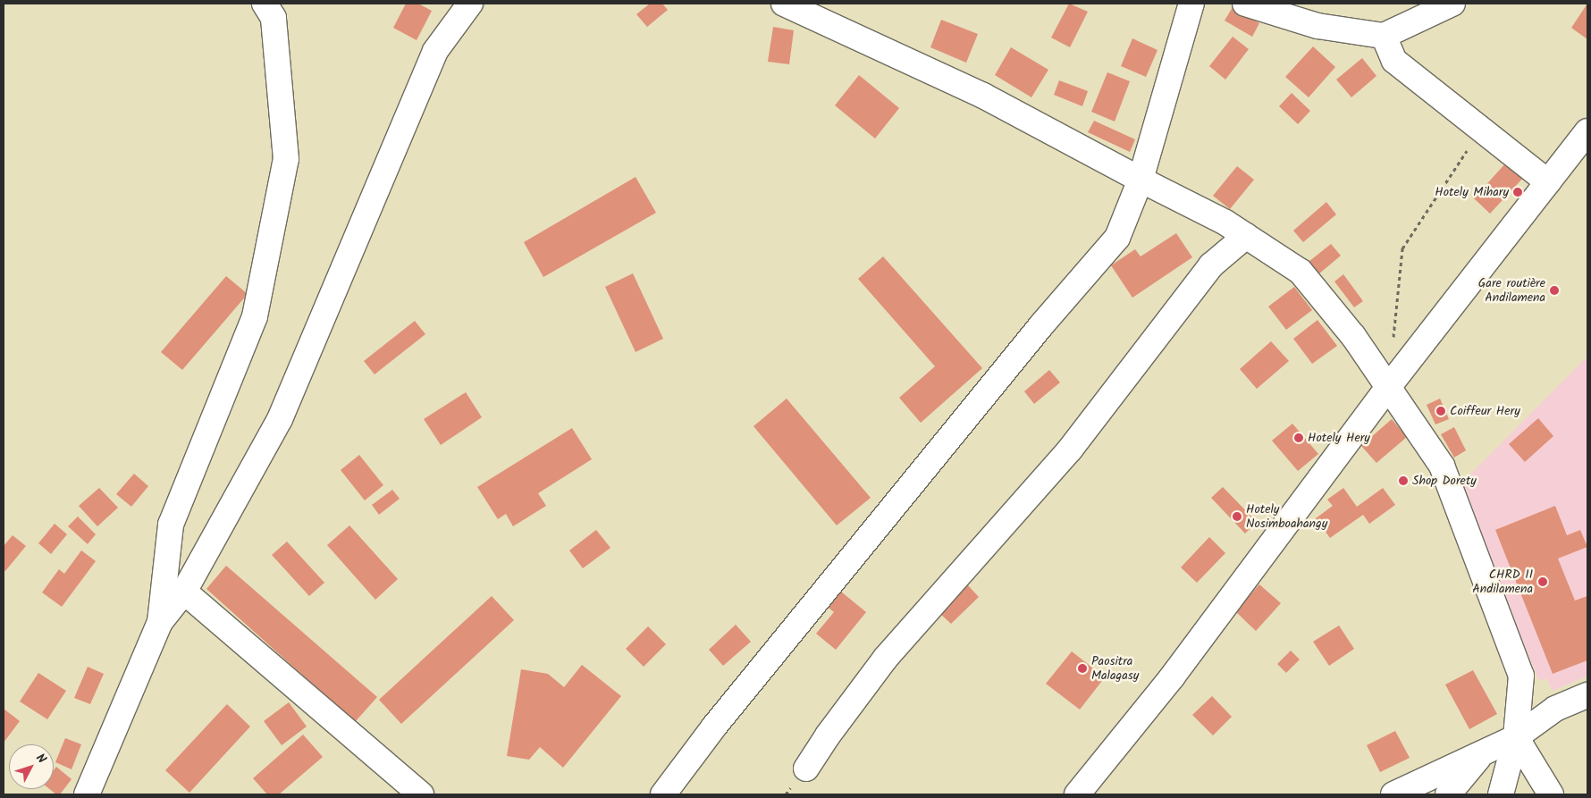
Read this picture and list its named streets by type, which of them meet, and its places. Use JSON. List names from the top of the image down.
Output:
{
  "places": [
    "Hotely Mihary",
    "Gare routière Andilamena",
    "Coiffeur Hery",
    "Hotely Hery",
    "Shop Dorety",
    "Hotely Nosimboahangy",
    "CHRD II Andilamena",
    "Paositra Malagasy"
  ],
  "north": "top right"
}
